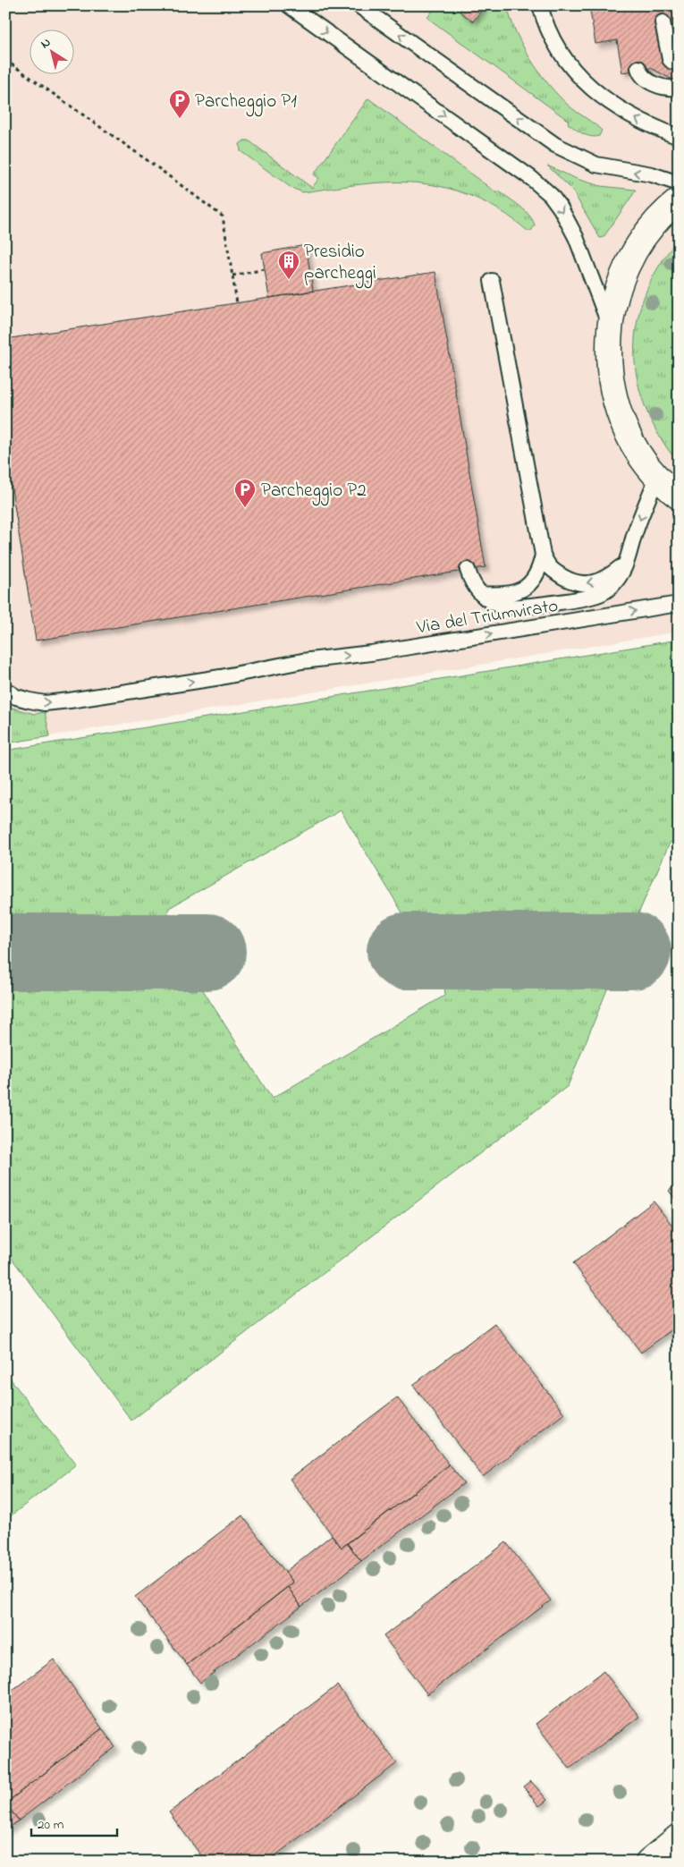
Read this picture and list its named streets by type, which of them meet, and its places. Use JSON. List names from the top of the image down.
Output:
{
  "streets": {
    "lane": ["Via del Triumvirato"]
  },
  "one_way": ["Via del Triumvirato"],
  "places": {
    "parking": ["Parcheggio P1", "Parcheggio P2"],
    "building": ["Presidio parcheggi"]
  },
  "scale_bar": "20 m",
  "north": "top left"
}
